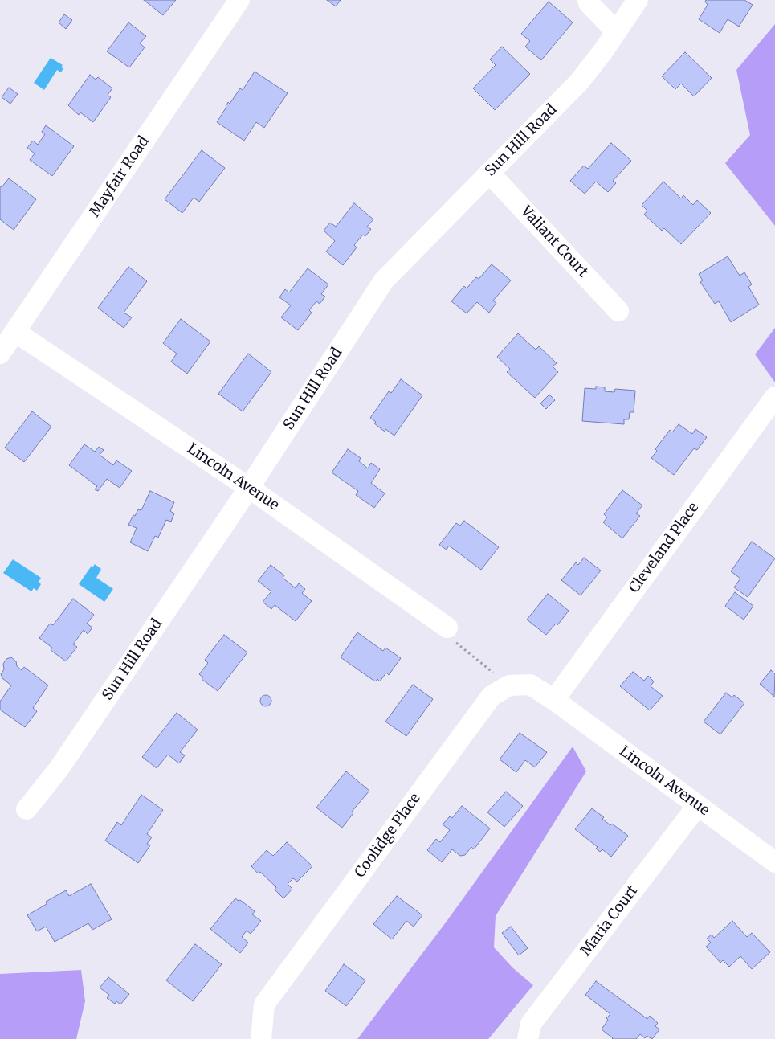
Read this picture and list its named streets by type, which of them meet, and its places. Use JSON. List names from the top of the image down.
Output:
{
  "streets": {
    "street": [
      "Sun Hill Road",
      "Mayfair Road",
      "Valiant Court",
      "Lincoln Avenue",
      "Cleveland Place",
      "Coolidge Place",
      "Maria Court"
    ]
  },
  "crossings": [
    ["Sun Hill Road", "Valiant Court"],
    ["Sun Hill Road", "Lincoln Avenue"],
    ["Mayfair Road", "Lincoln Avenue"],
    ["Lincoln Avenue", "Cleveland Place"],
    ["Lincoln Avenue", "Maria Court"]
  ]
}
